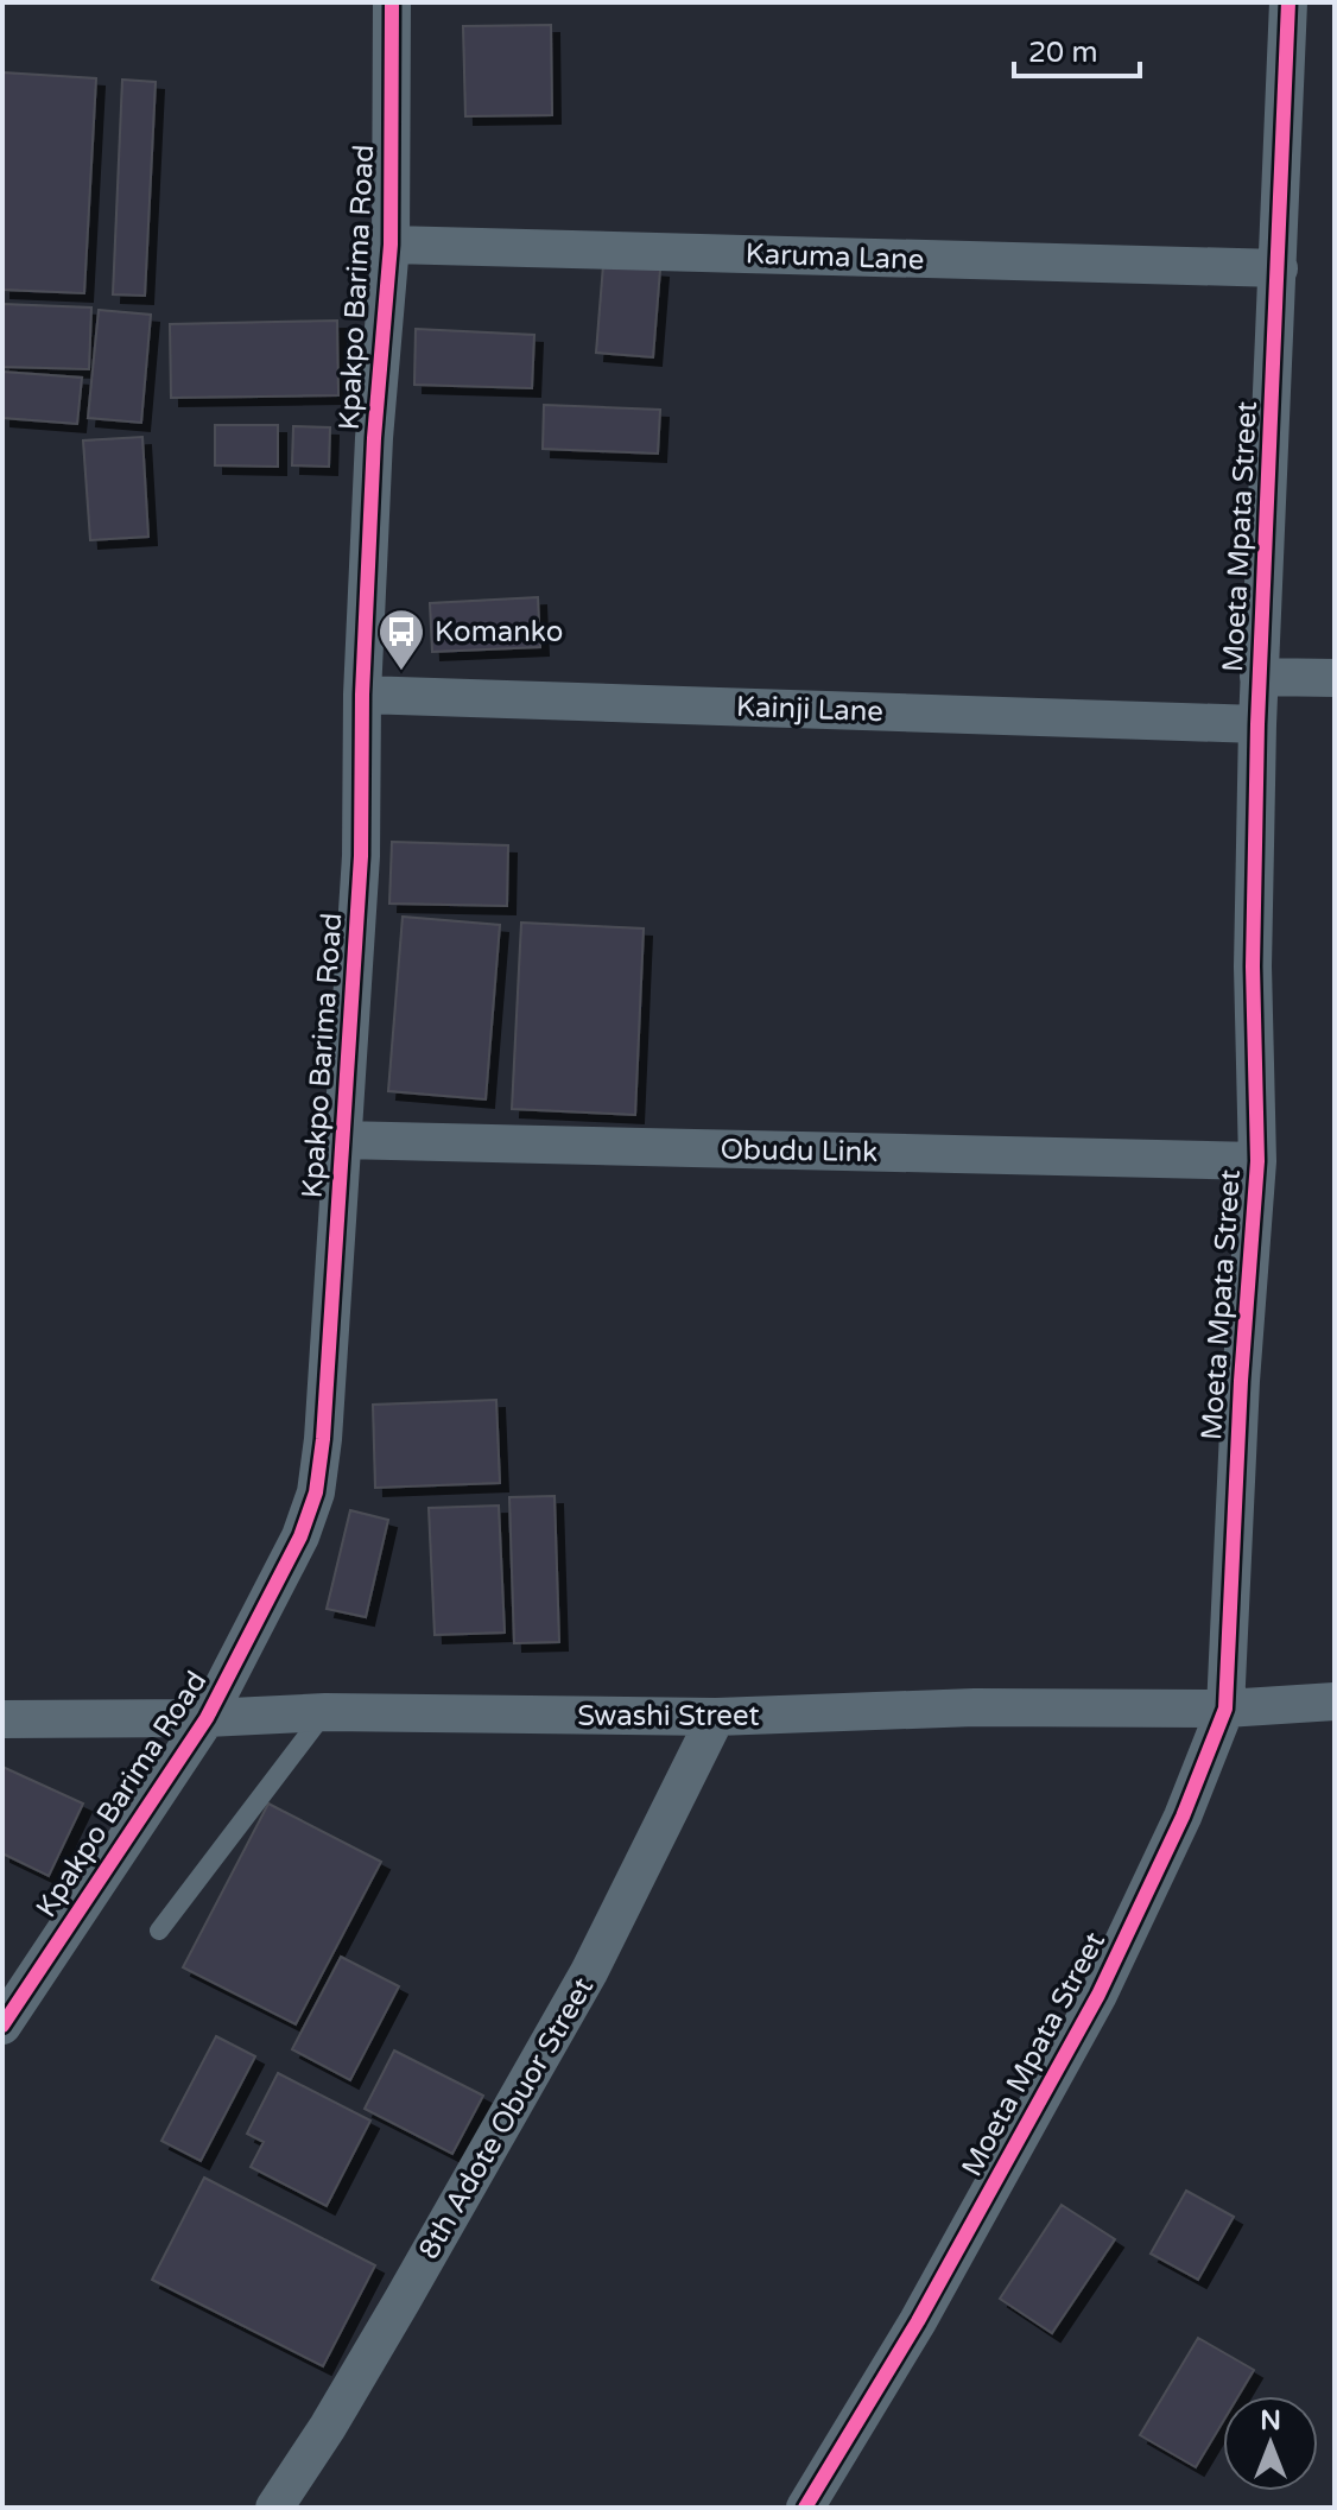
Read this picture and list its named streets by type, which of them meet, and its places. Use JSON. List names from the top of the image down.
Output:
{
  "streets": {
    "street": [
      "Karuma Lane",
      "Kpakpo Barima Road",
      "Moeta Mpata Street",
      "Kainji Lane",
      "Obudu Link",
      "Swashi Street",
      "8th Adote Obuor Street"
    ]
  },
  "crossings": [
    ["Karuma Lane", "Kpakpo Barima Road"],
    ["Karuma Lane", "Moeta Mpata Street"],
    ["Kpakpo Barima Road", "Kainji Lane"],
    ["Kpakpo Barima Road", "Obudu Link"],
    ["Kpakpo Barima Road", "Swashi Street"],
    ["Moeta Mpata Street", "Kainji Lane"],
    ["Moeta Mpata Street", "Obudu Link"],
    ["Moeta Mpata Street", "Swashi Street"],
    ["Swashi Street", "8th Adote Obuor Street"]
  ],
  "places": {
    "bus stop": ["Komanko"]
  },
  "scale_bar": "20 m",
  "north": "top"
}
